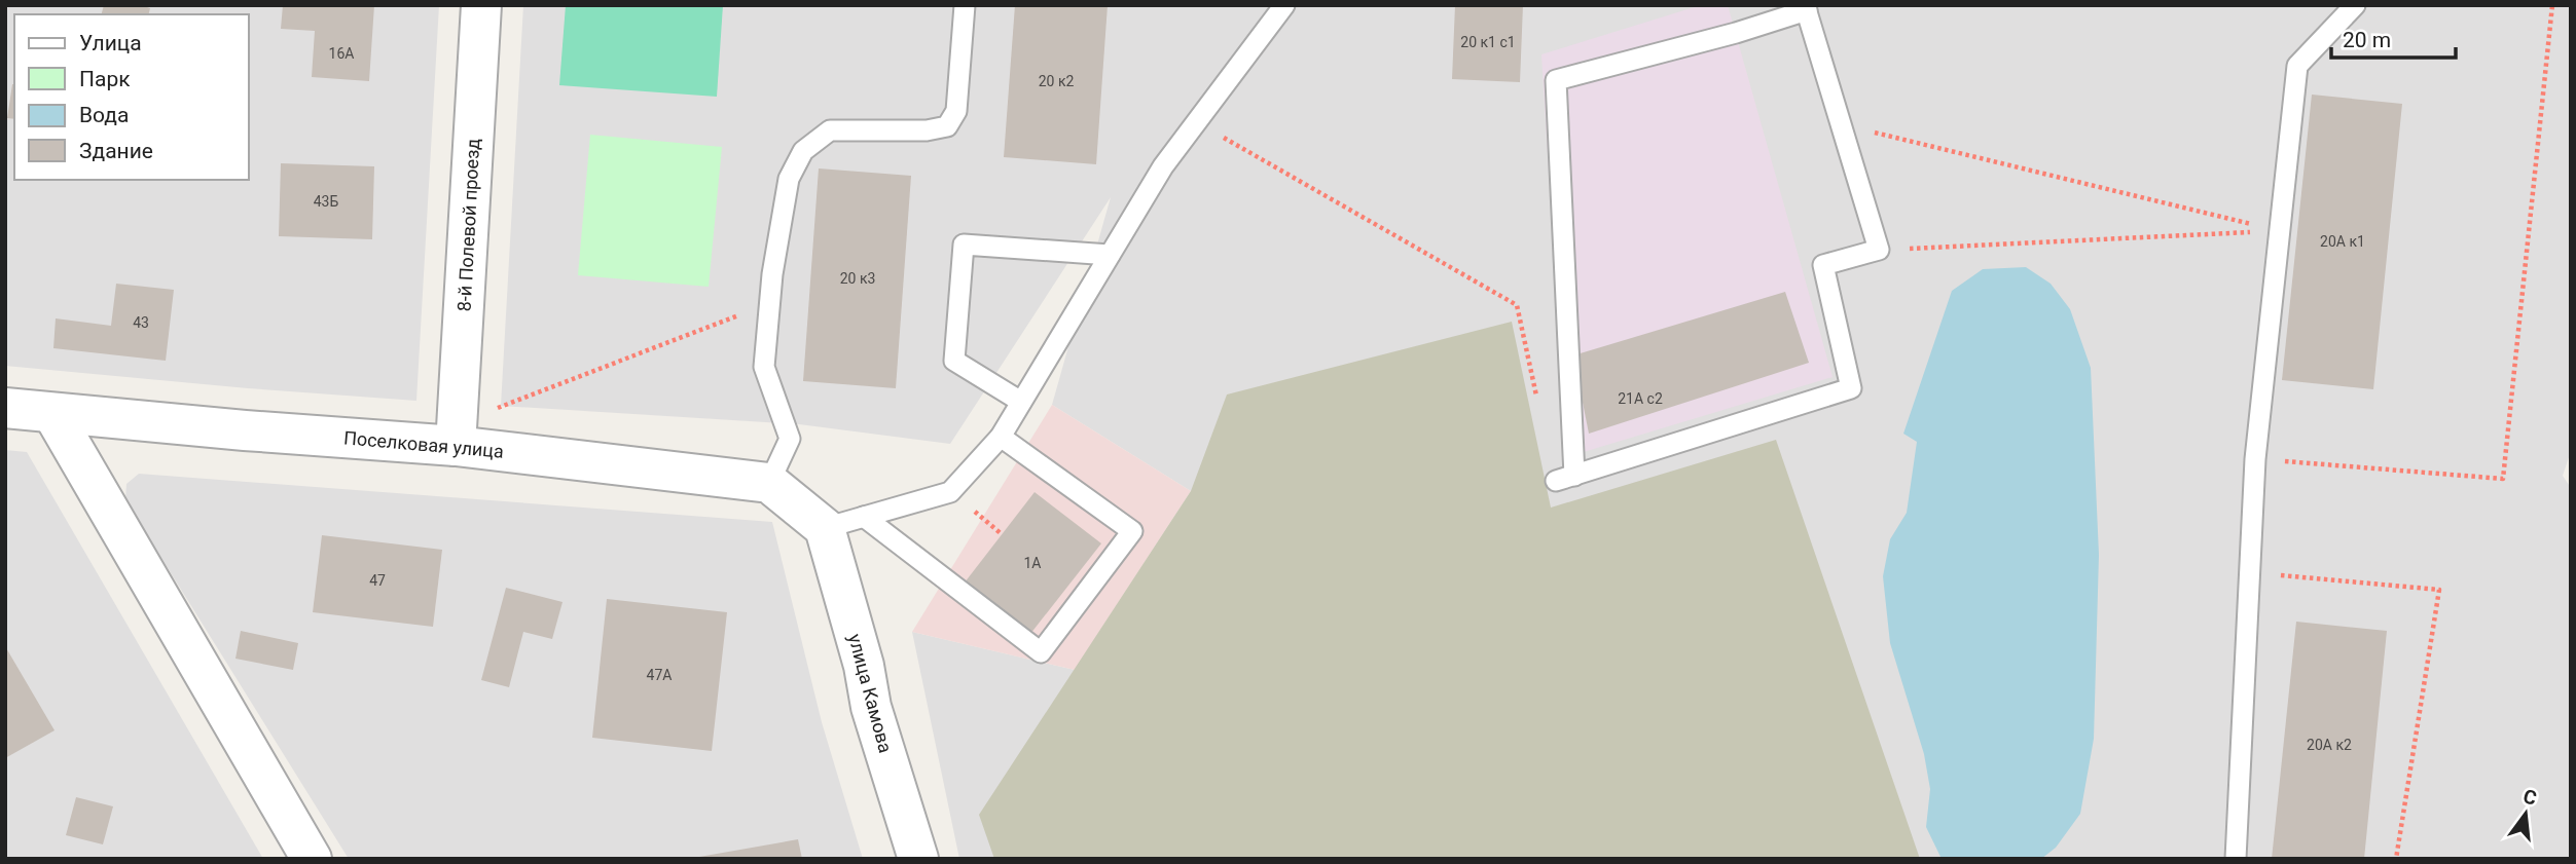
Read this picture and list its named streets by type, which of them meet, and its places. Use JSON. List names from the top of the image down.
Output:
{
  "streets": {
    "street": ["8-й Полевой проезд", "Поселковая улица", "улица Камова"]
  },
  "crossings": [
    ["8-й Полевой проезд", "Поселковая улица"]
  ],
  "house_numbers": [
    "20 к1 с1",
    "16А",
    "20 к2",
    "43Б",
    "20А к1",
    "20 к3",
    "43",
    "21А с2",
    "1А",
    "47",
    "47А",
    "20А к2"
  ],
  "legend": [
    "Улица",
    "Парк",
    "Вода",
    "Здание"
  ],
  "scale_bar": "20 m",
  "north": "top"
}
